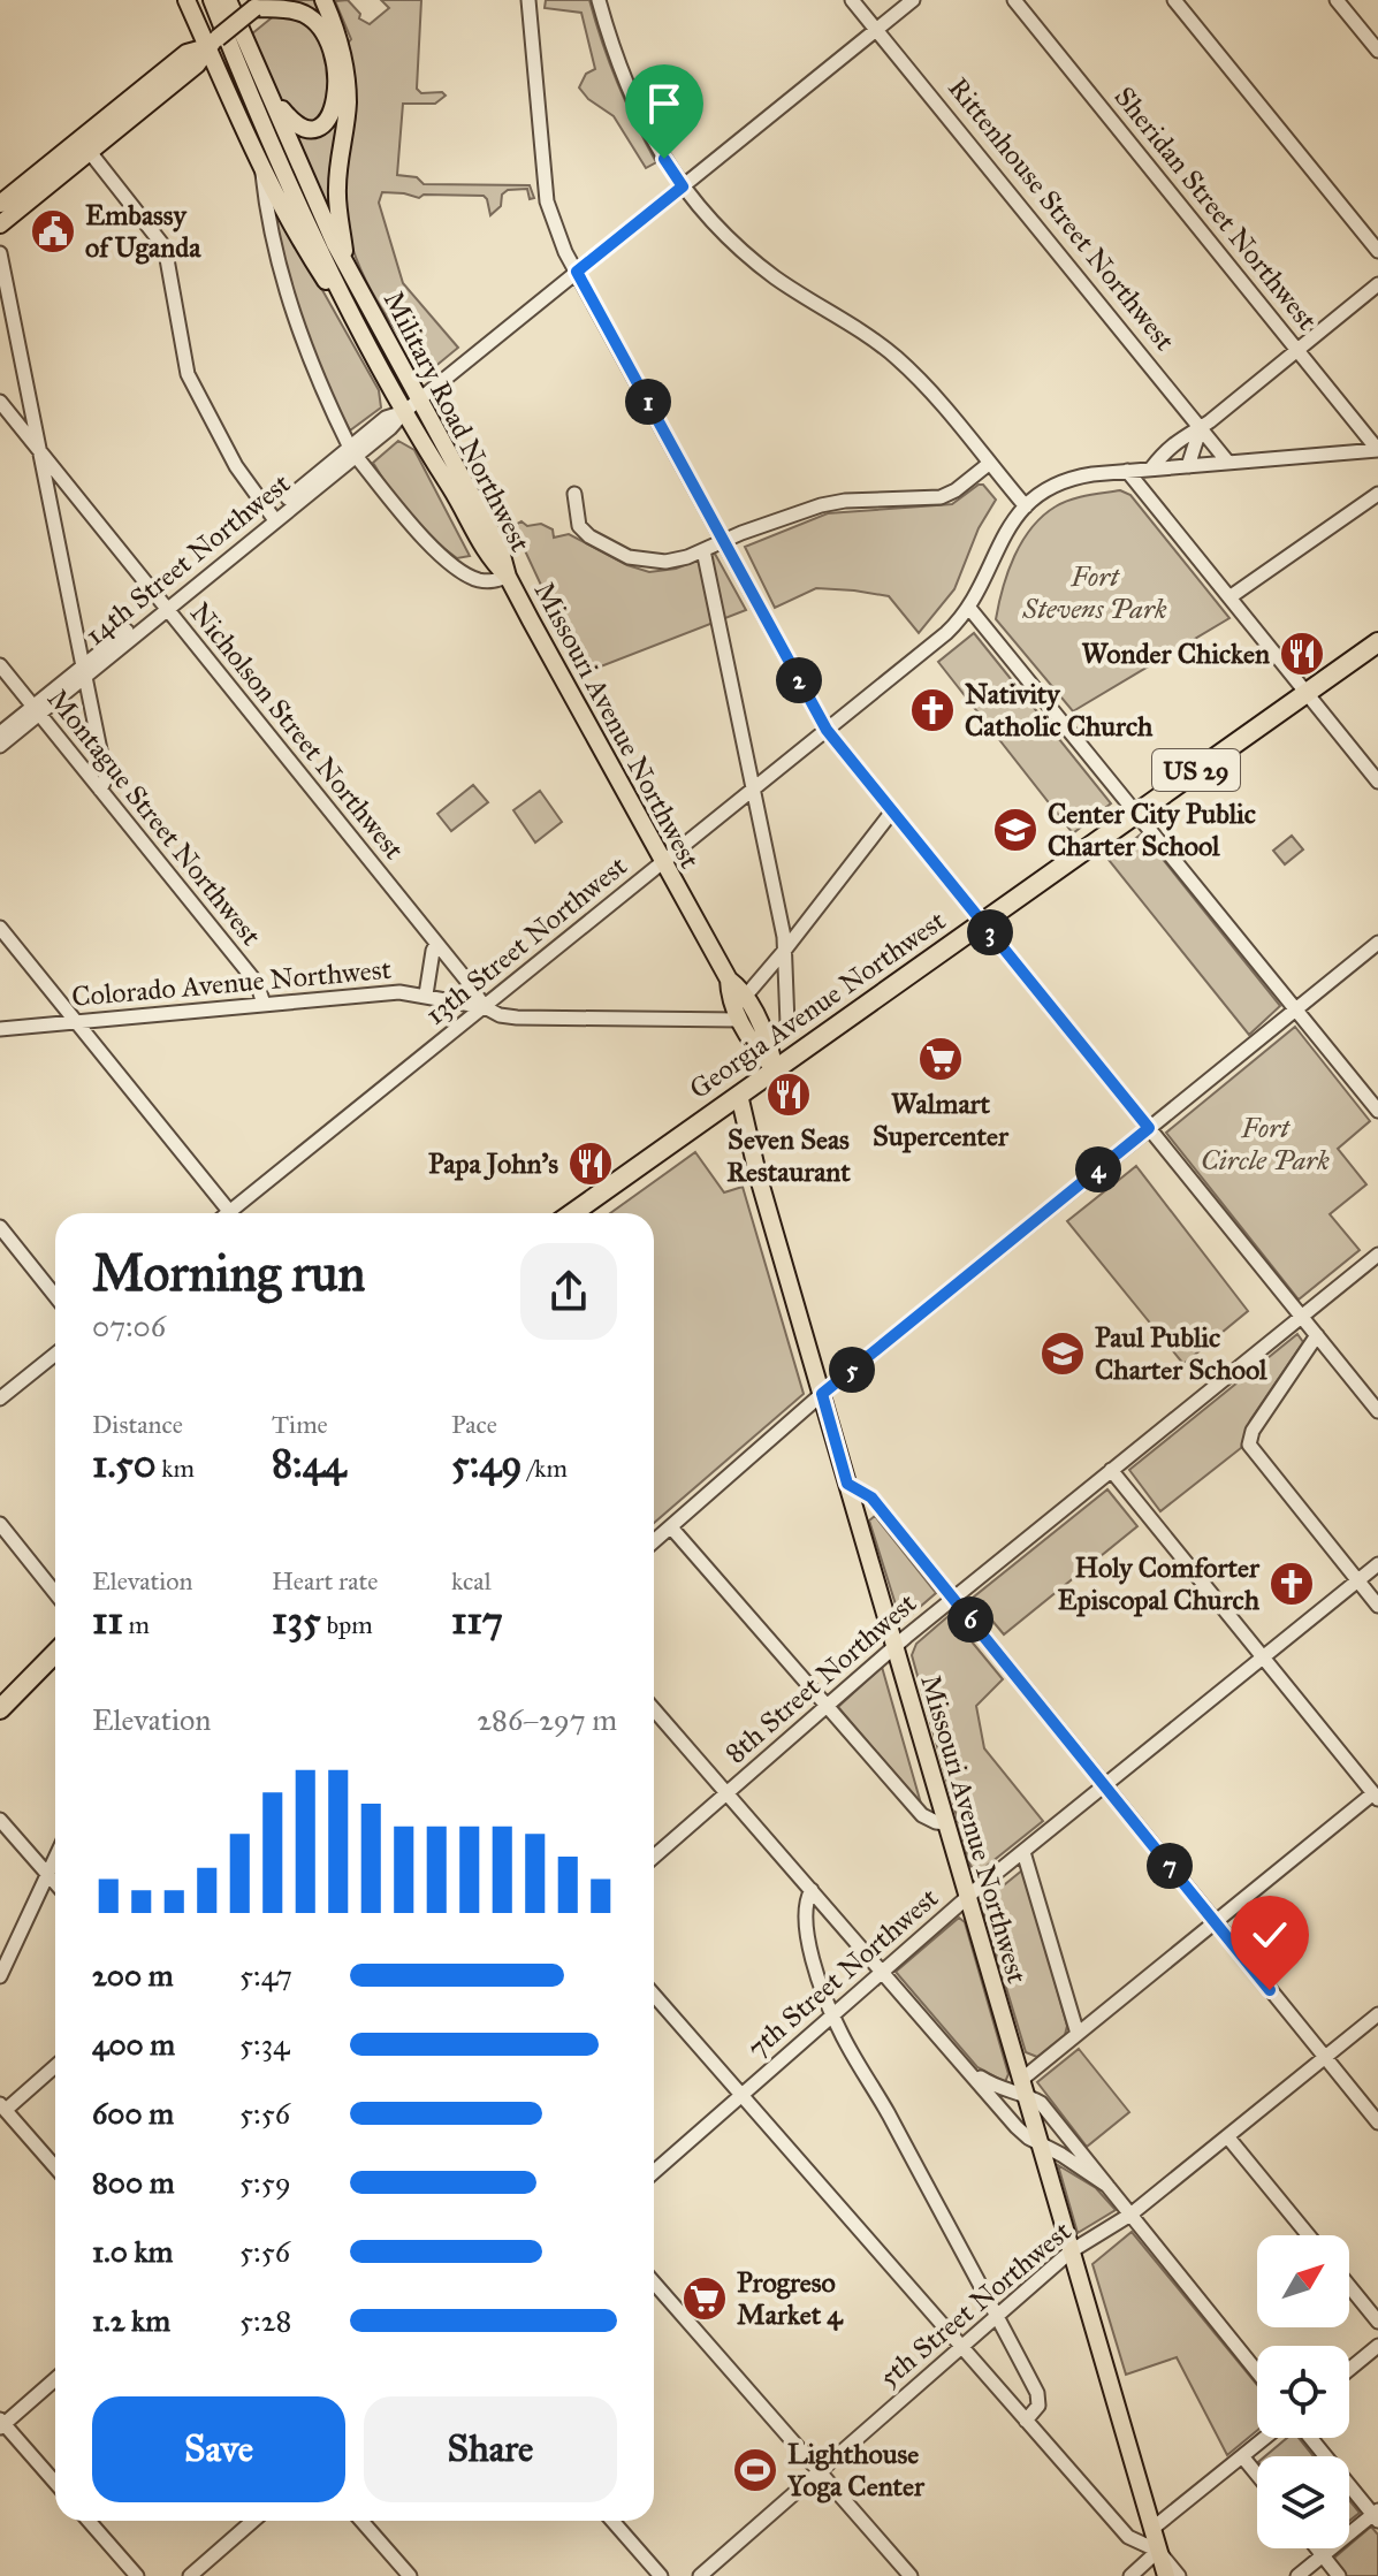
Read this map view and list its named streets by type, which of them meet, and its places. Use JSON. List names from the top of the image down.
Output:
{
  "streets": {
    "highway": ["US 29", "Georgia Avenue Northwest"],
    "main road": ["Military Road Northwest", "Missouri Avenue Northwest"],
    "street": [
      "Sheridan Street Northwest",
      "Rittenhouse Street Northwest",
      "14th Street Northwest",
      "Nicholson Street Northwest",
      "Montague Street Northwest",
      "13th Street Northwest",
      "Colorado Avenue Northwest",
      "8th Street Northwest",
      "7th Street Northwest",
      "5th Street Northwest"
    ]
  },
  "crossings": [
    ["Sheridan Street Northwest", "13th Street Northwest"],
    ["Rittenhouse Street Northwest", "14th Street Northwest"],
    ["Rittenhouse Street Northwest", "13th Street Northwest"],
    ["Military Road Northwest", "14th Street Northwest"],
    ["Military Road Northwest", "Missouri Avenue Northwest"],
    ["14th Street Northwest", "Missouri Avenue Northwest"],
    ["14th Street Northwest", "Nicholson Street Northwest"],
    ["14th Street Northwest", "Montague Street Northwest"],
    ["Missouri Avenue Northwest", "13th Street Northwest"],
    ["Missouri Avenue Northwest", "Colorado Avenue Northwest"],
    ["Missouri Avenue Northwest", "Georgia Avenue Northwest"],
    ["Missouri Avenue Northwest", "8th Street Northwest"],
    ["Missouri Avenue Northwest", "7th Street Northwest"],
    ["Missouri Avenue Northwest", "5th Street Northwest"],
    ["Nicholson Street Northwest", "13th Street Northwest"],
    ["Nicholson Street Northwest", "Colorado Avenue Northwest"],
    ["Montague Street Northwest", "Colorado Avenue Northwest"],
    ["13th Street Northwest", "Colorado Avenue Northwest"]
  ],
  "parks": ["Fort Stevens Park", "Fort Circle Park"],
  "places": {
    "public building": ["Embassy of Uganda"],
    "restaurant": ["Wonder Chicken", "Seven Seas Restaurant", "Papa John's"],
    "church": ["Nativity Catholic Church", "Holy Comforter Episcopal Church"],
    "school or university": ["Center City Public Charter School", "Paul Public Charter School"],
    "supermarket": ["Walmart Supercenter", "Progreso Market 4"],
    "sports": ["Lighthouse Yoga Center"]
  },
  "north": "top right",
  "page": {
    "pins": [
      "1",
      "2",
      "3",
      "4",
      "5",
      "6",
      "7"
    ],
    "heading": ["Morning run", "07:06"],
    "stats": [
      ["Distance", "1.50 km"],
      ["Time", "8:44"],
      ["Pace", "5:49 /km"],
      ["Elevation", "11 m"],
      ["Heart rate", "135 bpm"],
      ["kcal", "117"]
    ],
    "chart": ["Elevation", "286–297 m"],
    "list": [
      {
        "name": "200 m",
        "note": "5:47"
      },
      {
        "name": "400 m",
        "note": "5:34"
      },
      {
        "name": "600 m",
        "note": "5:56"
      },
      {
        "name": "800 m",
        "note": "5:59"
      },
      {
        "name": "1.0 km",
        "note": "5:56"
      },
      {
        "name": "1.2 km",
        "note": "5:28"
      }
    ],
    "buttons": ["Save", "Share"]
  }
}
